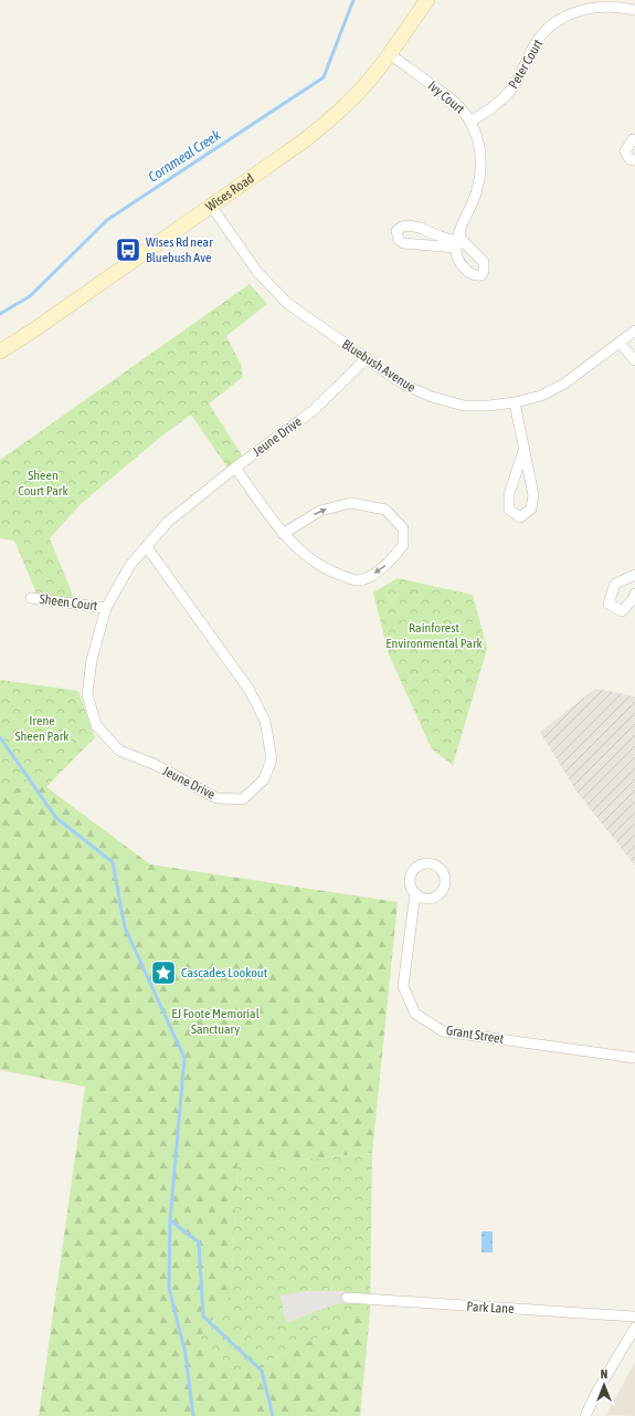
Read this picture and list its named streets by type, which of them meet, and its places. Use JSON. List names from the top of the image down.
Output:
{
  "streets": {
    "street": [
      "Peter Court",
      "Ivy Court",
      "Wises Road",
      "Bluebush Avenue",
      "Jeune Drive",
      "Sheen Court",
      "Grant Street",
      "Park Lane"
    ]
  },
  "crossings": [
    ["Peter Court", "Ivy Court"],
    ["Ivy Court", "Wises Road"],
    ["Wises Road", "Bluebush Avenue"],
    ["Bluebush Avenue", "Jeune Drive"],
    ["Jeune Drive", "Sheen Court"]
  ],
  "water": ["Cornmeal Creek"],
  "parks": [
    "Sheen Court Park",
    "Rainforest Environmental Park",
    "Irene Sheen Park",
    "EJ Foote Memorial Sanctuary"
  ],
  "places": {
    "bus stop": ["Wises Rd near Bluebush Ave"],
    "place": ["Cascades Lookout"]
  },
  "north": "top"
}
